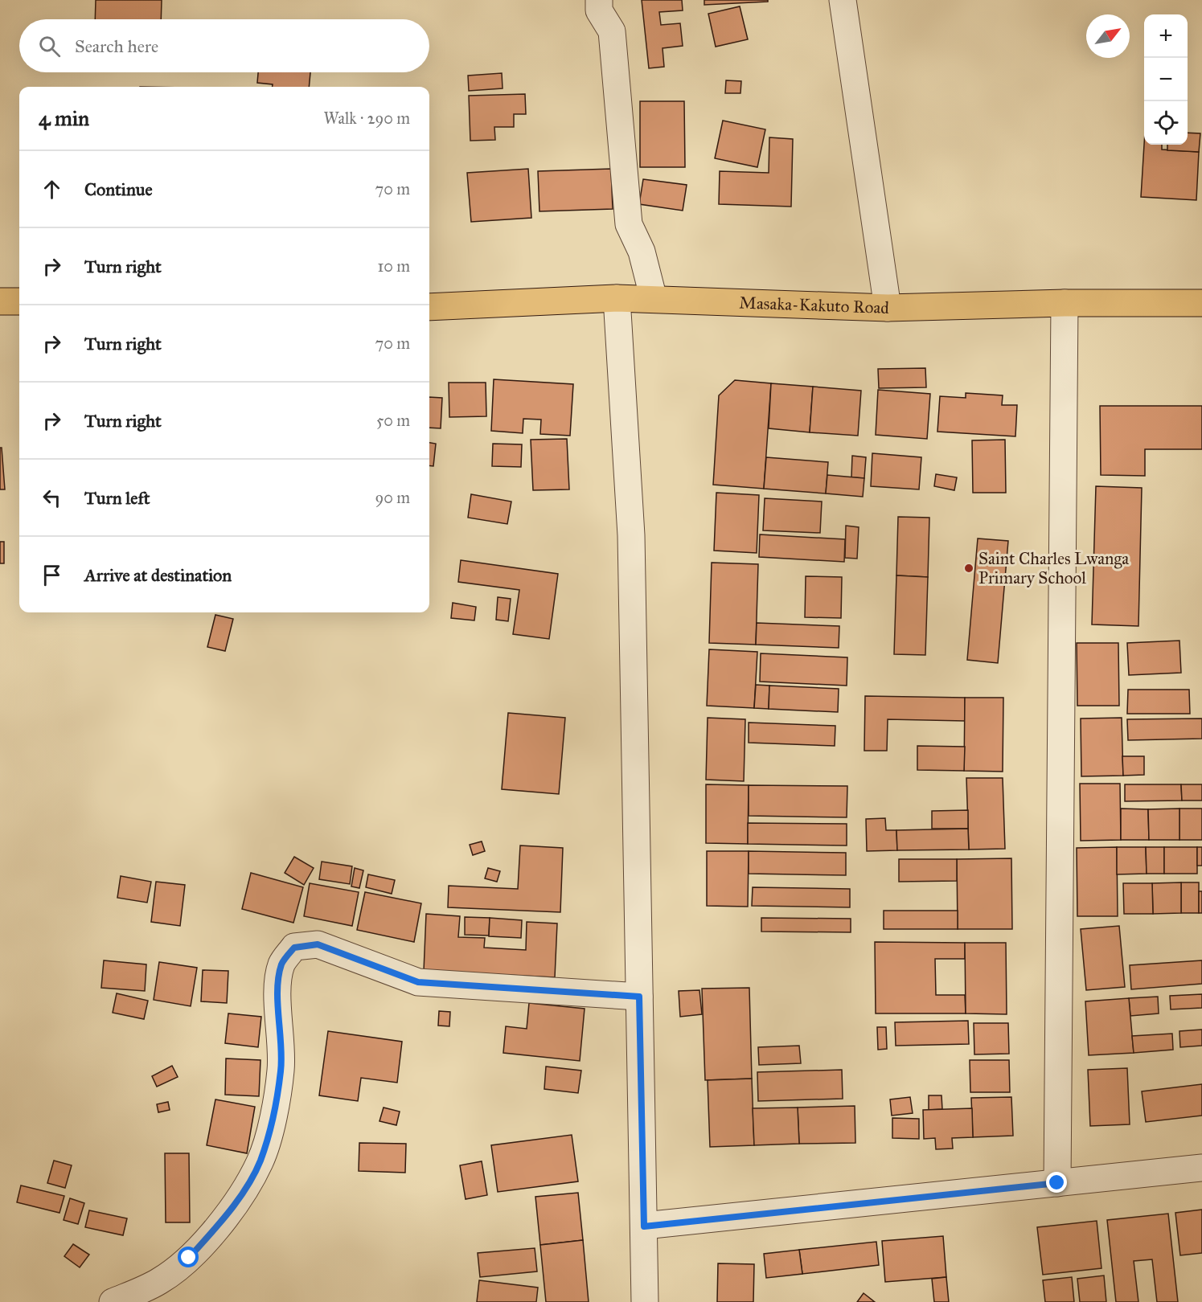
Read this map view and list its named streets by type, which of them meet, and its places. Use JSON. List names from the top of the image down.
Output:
{
  "streets": {
    "highway": ["Masaka-Kakuto Road"]
  },
  "places": ["Saint Charles Lwanga Primary School"],
  "north": "top right",
  "page": {
    "map_buttons": ["+", "−"],
    "search": "Search here",
    "heading": ["4 min", "Walk · 290 m"],
    "list": [
      ["Continue", "70 m"],
      ["Turn right", "10 m"],
      ["Turn right", "70 m"],
      ["Turn right", "50 m"],
      ["Turn left", "90 m"],
      "Arrive at destination"
    ]
  }
}
